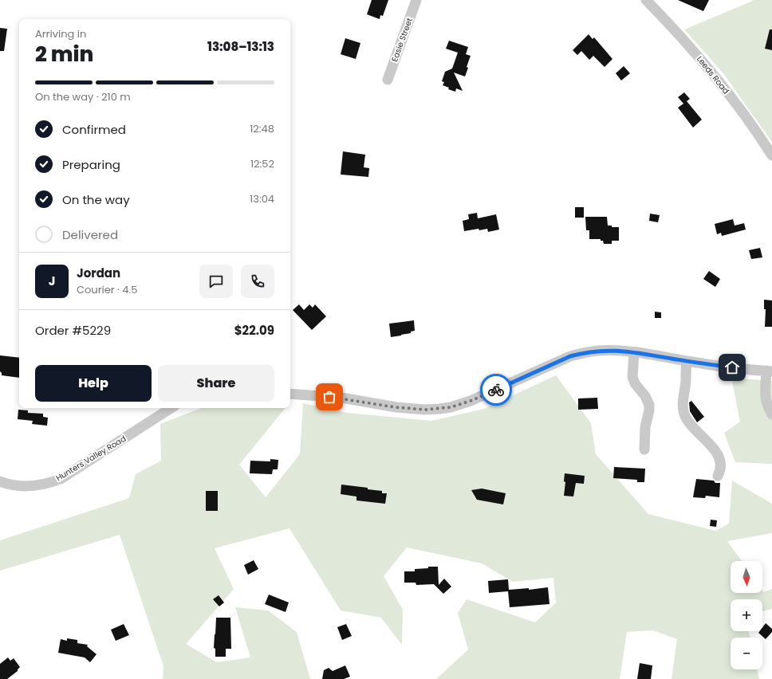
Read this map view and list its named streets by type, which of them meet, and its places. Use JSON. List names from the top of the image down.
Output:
{
  "streets": {
    "street": ["Easie Street", "Leeds Road", "Hunters Valley Road"]
  },
  "north": "bottom",
  "page": {
    "heading": ["2 min", "Arriving in", "13:08–13:13"],
    "panel": [
      "Jordan",
      "Courier · 4.5",
      "Order #5229",
      "$22.09"
    ],
    "bar": "On the way · 210 m",
    "list": [
      ["Confirmed", "12:48"],
      ["Preparing", "12:52"],
      ["On the way", "13:04"],
      "Delivered"
    ],
    "round": "J",
    "buttons": ["Help", "Share"],
    "map_buttons": ["+", "−"]
  }
}
